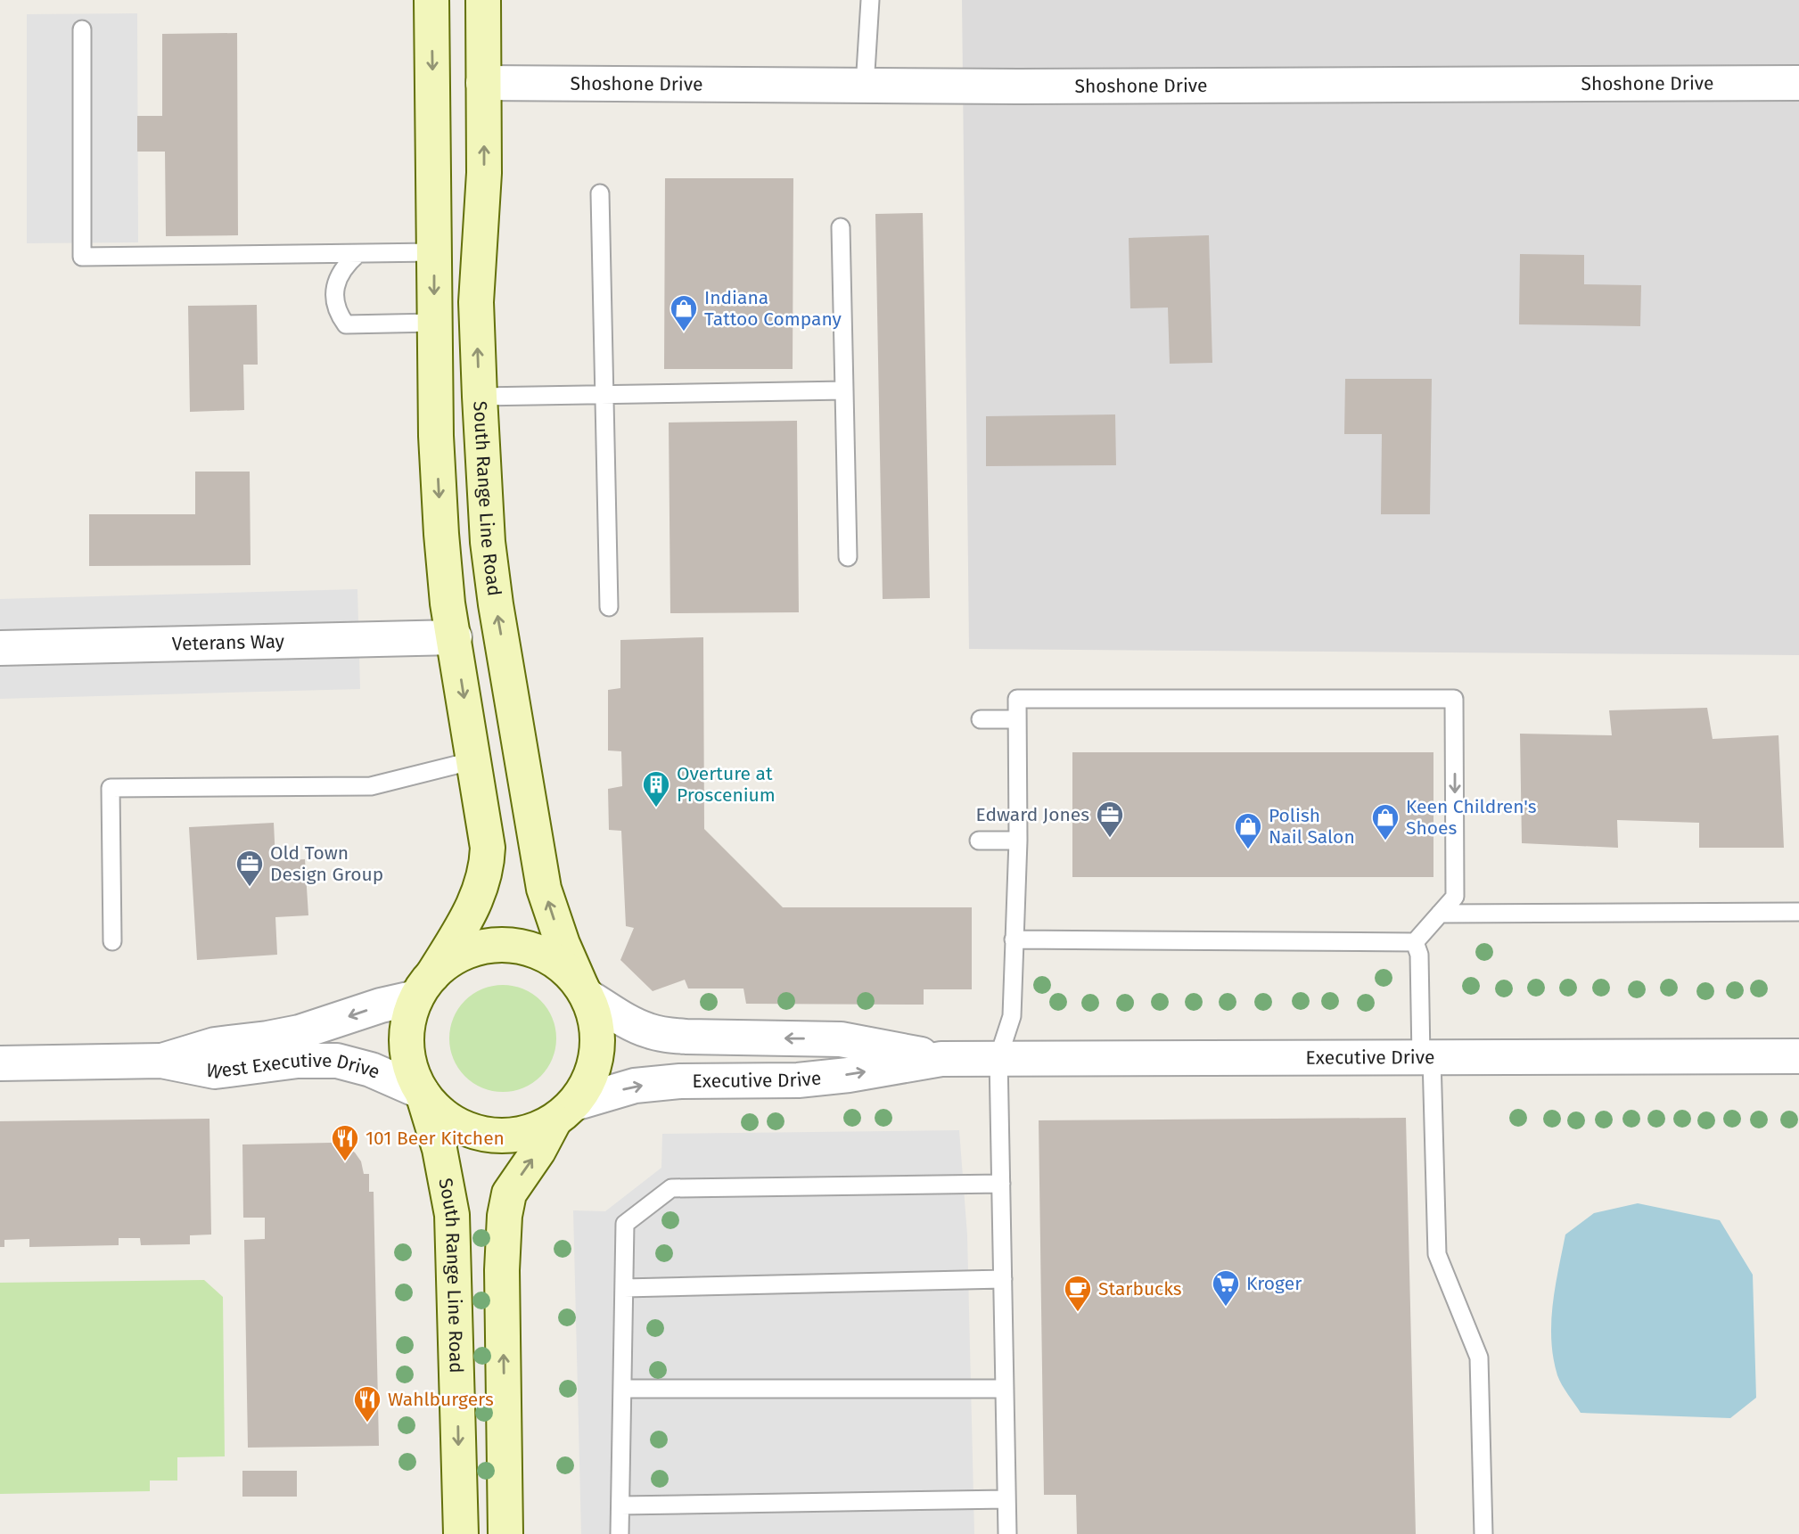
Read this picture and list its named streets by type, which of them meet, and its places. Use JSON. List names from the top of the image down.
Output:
{
  "streets": {
    "main road": ["South Range Line Road"],
    "street": [
      "Shoshone Drive",
      "Veterans Way",
      "Executive Drive",
      "West Executive Drive"
    ]
  },
  "crossings": [
    ["Shoshone Drive", "South Range Line Road"],
    ["South Range Line Road", "Executive Drive"],
    ["South Range Line Road", "West Executive Drive"],
    ["Executive Drive", "West Executive Drive"]
  ],
  "one_way": ["West Executive Drive"],
  "places": {
    "shop": ["Indiana Tattoo Company", "Keen Children's Shoes", "Polish Nail Salon"],
    "building": ["Overture at Proscenium"],
    "office": ["Edward Jones", "Old Town Design Group"],
    "restaurant": ["101 Beer Kitchen", "Wahlburgers"],
    "supermarket": ["Kroger"],
    "cafe": ["Starbucks"]
  }
}
